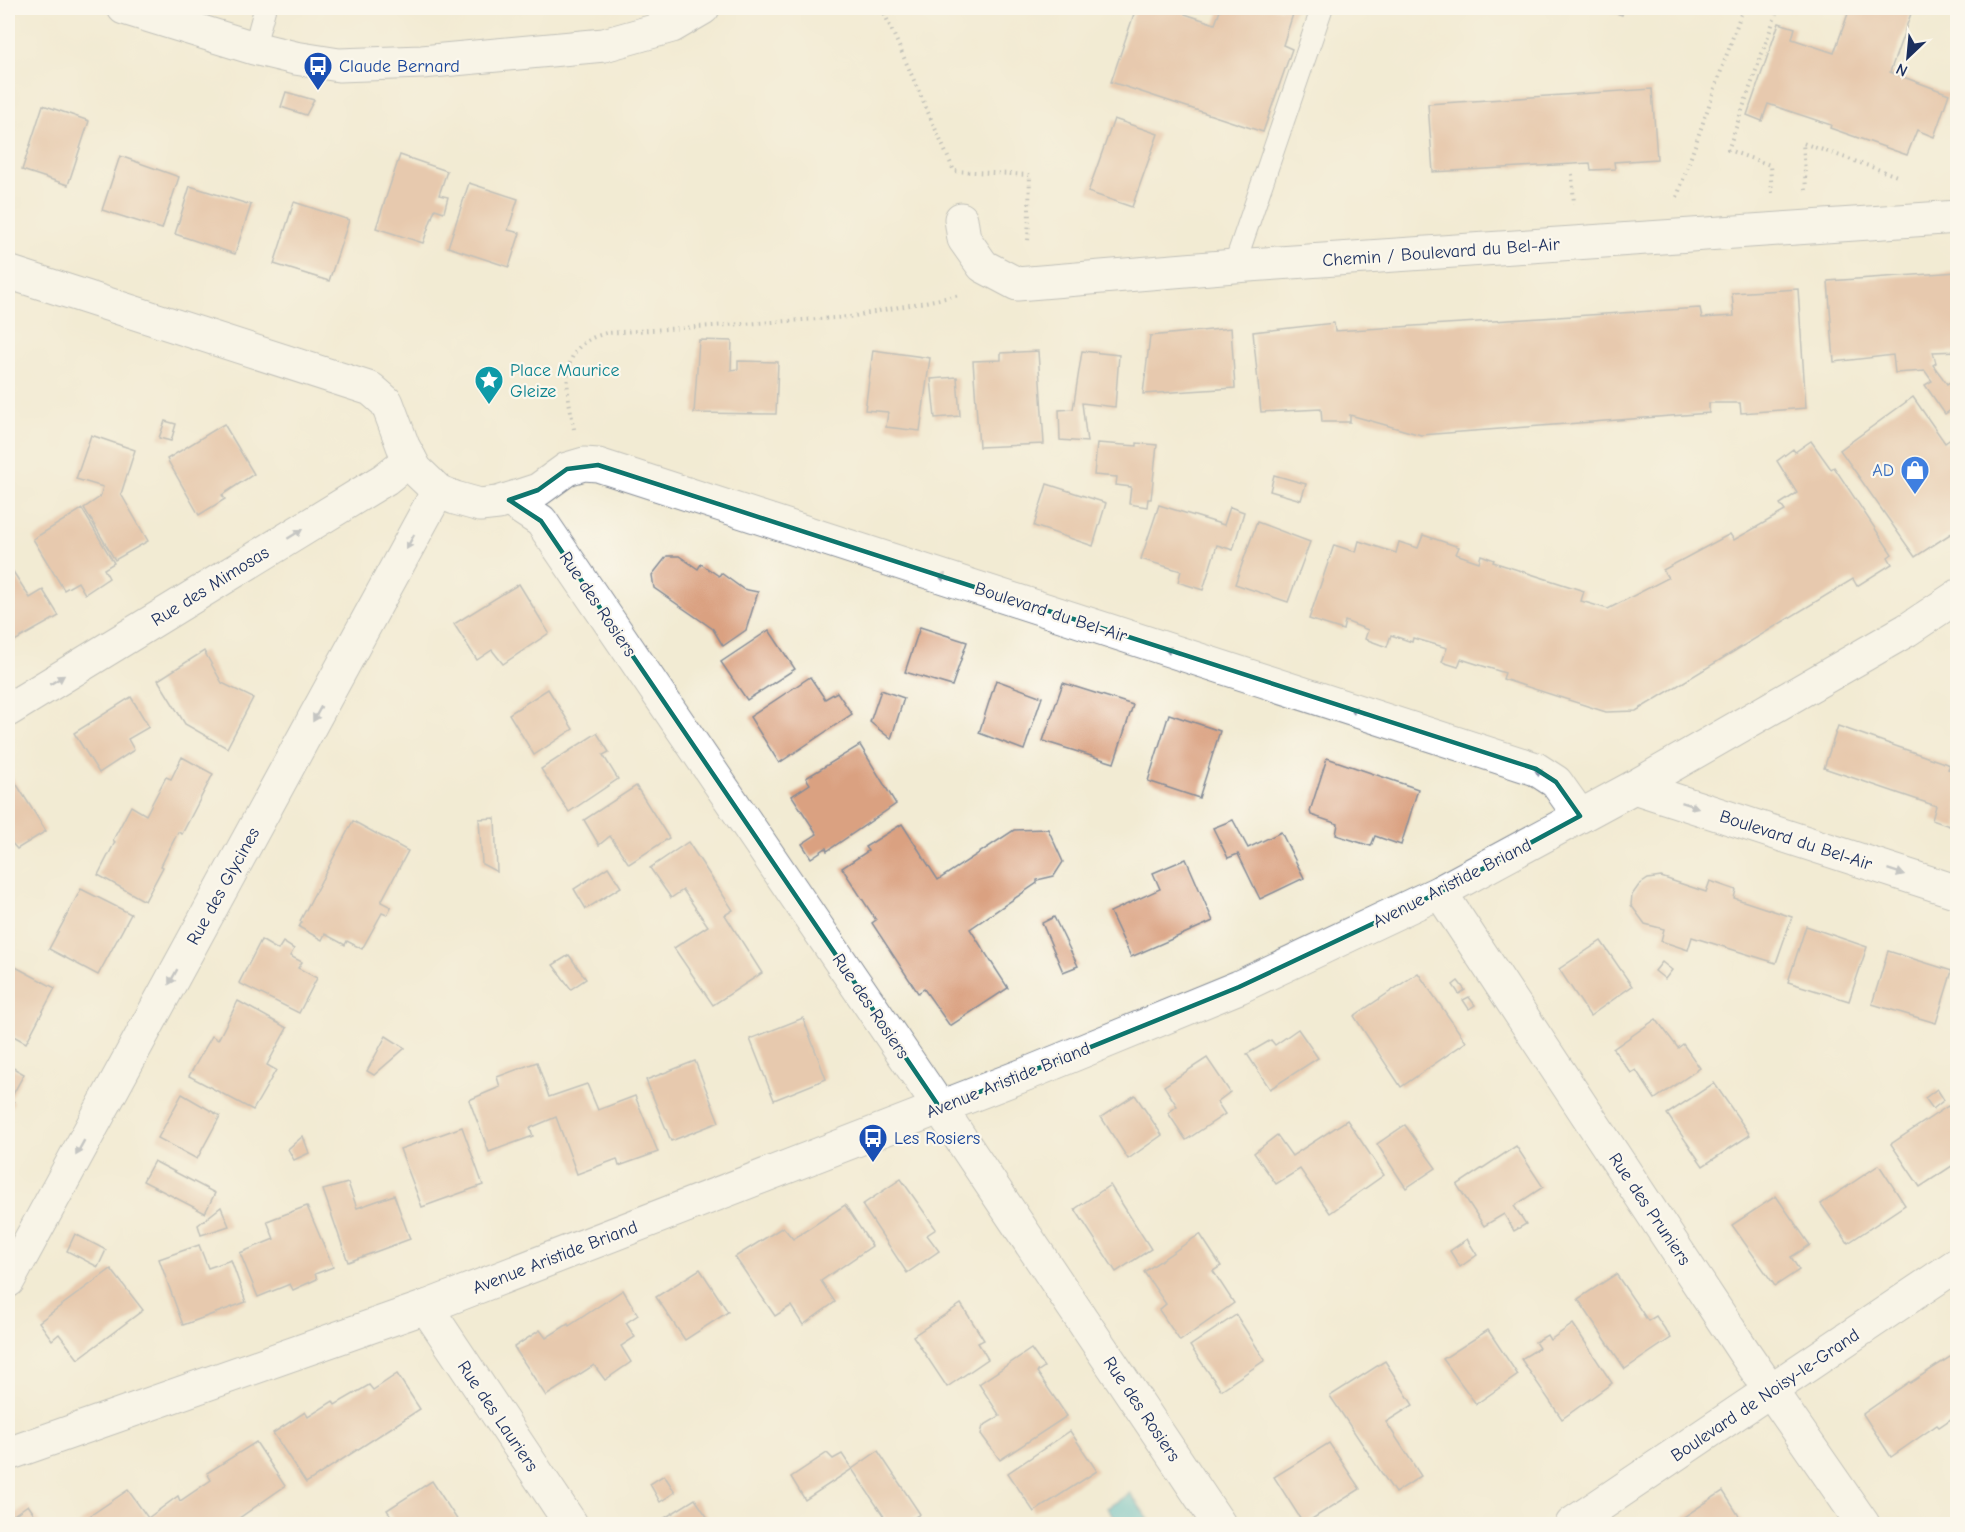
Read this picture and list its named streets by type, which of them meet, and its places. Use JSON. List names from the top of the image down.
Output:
{
  "streets": {
    "street": [
      "Chemin / Boulevard du Bel-Air",
      "Rue des Mimosas",
      "Rue des Rosiers",
      "Boulevard du Bel-Air",
      "Avenue Aristide Briand",
      "Rue des Glycines",
      "Rue des Pruniers",
      "Boulevard de Noisy-le-Grand",
      "Rue des Lauriers"
    ]
  },
  "crossings": [
    ["Rue des Rosiers", "Avenue Aristide Briand"],
    ["Boulevard du Bel-Air", "Avenue Aristide Briand"],
    ["Avenue Aristide Briand", "Rue des Pruniers"],
    ["Avenue Aristide Briand", "Rue des Lauriers"],
    ["Rue des Pruniers", "Boulevard de Noisy-le-Grand"]
  ],
  "one_way": ["Rue des Mimosas", "Rue des Glycines"],
  "places": {
    "bus stop": ["Claude Bernard", "Les Rosiers"],
    "place": ["Place Maurice Gleize"],
    "shop": ["AD"]
  },
  "north": "bottom left"
}
